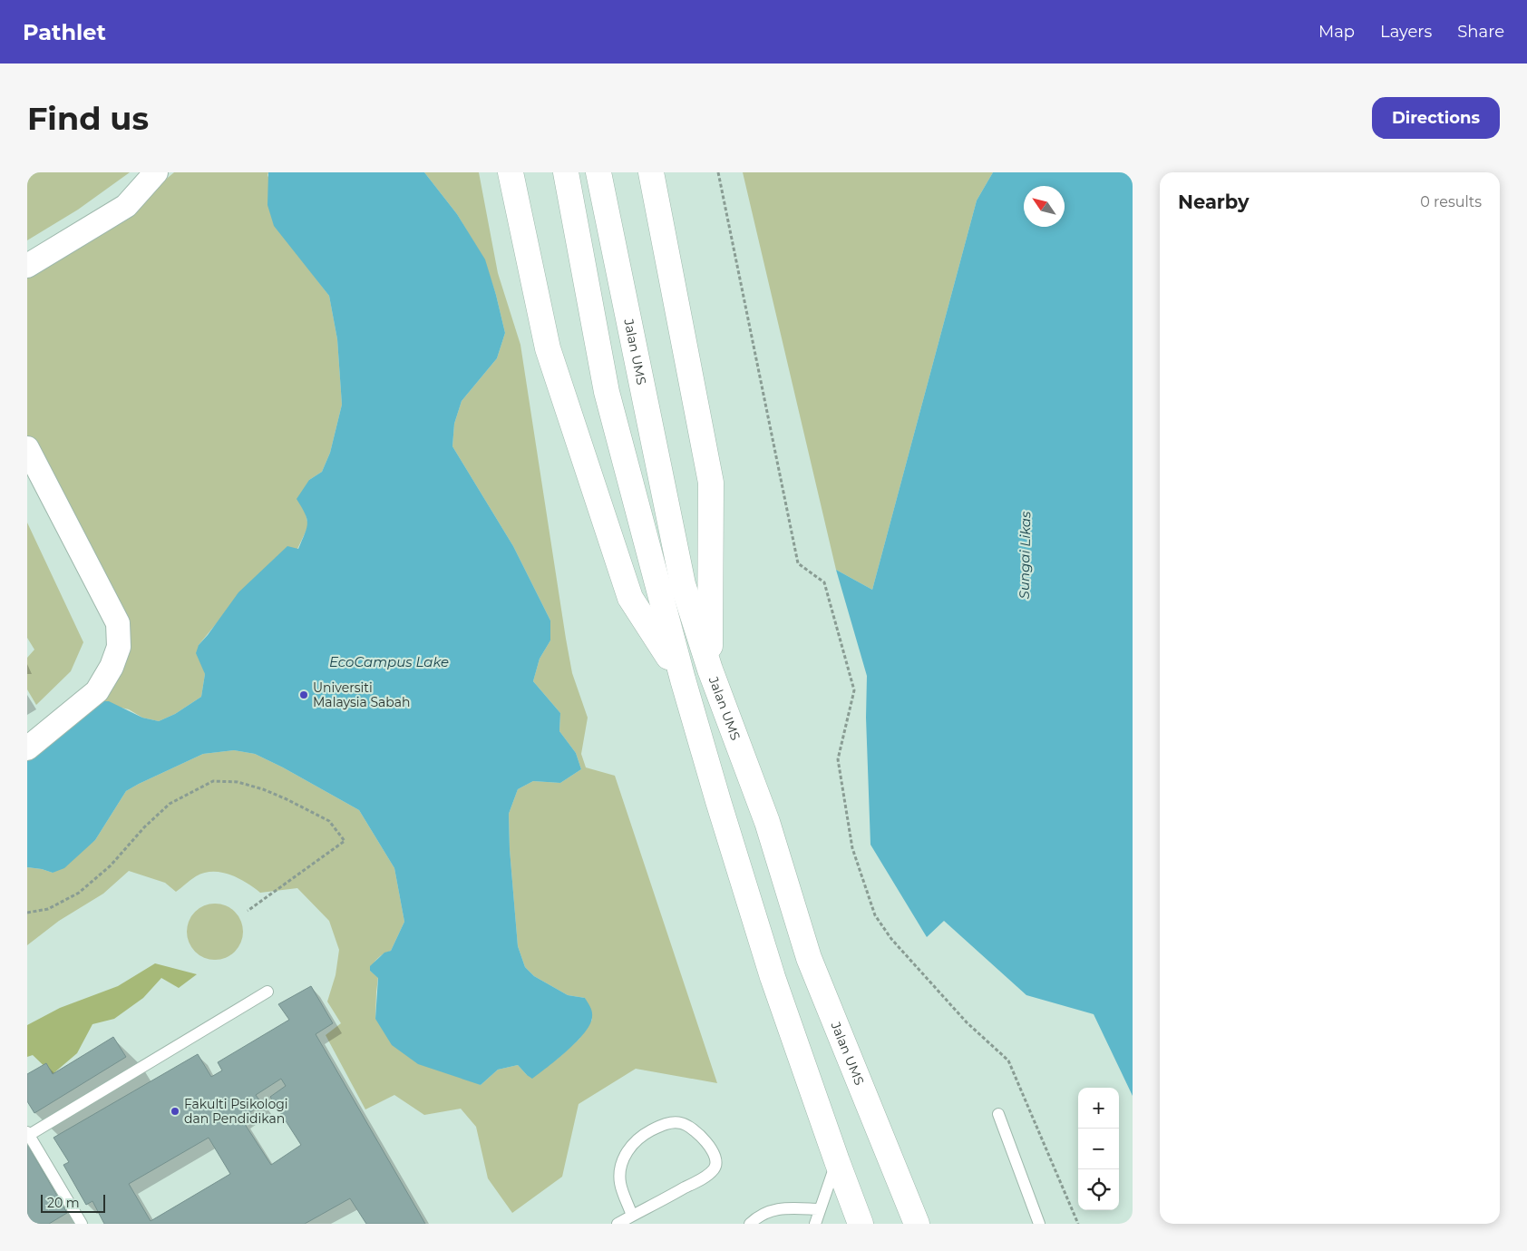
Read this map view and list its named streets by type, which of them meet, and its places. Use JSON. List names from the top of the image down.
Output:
{
  "streets": {
    "highway": ["Jalan UMS"]
  },
  "water": ["Sungai Likas", "EcoCampus Lake"],
  "places": ["Universiti Malaysia Sabah", "Fakulti Psikologi dan Pendidikan"],
  "scale_bar": "20 m",
  "north": "top left",
  "page": {
    "header": "Pathlet",
    "nav": ["Map", "Layers", "Share"],
    "buttons": "Directions",
    "title": "Find us",
    "heading": ["Nearby", "0 results"],
    "map_buttons": ["+", "−"],
    "scale": "20 m"
  }
}
